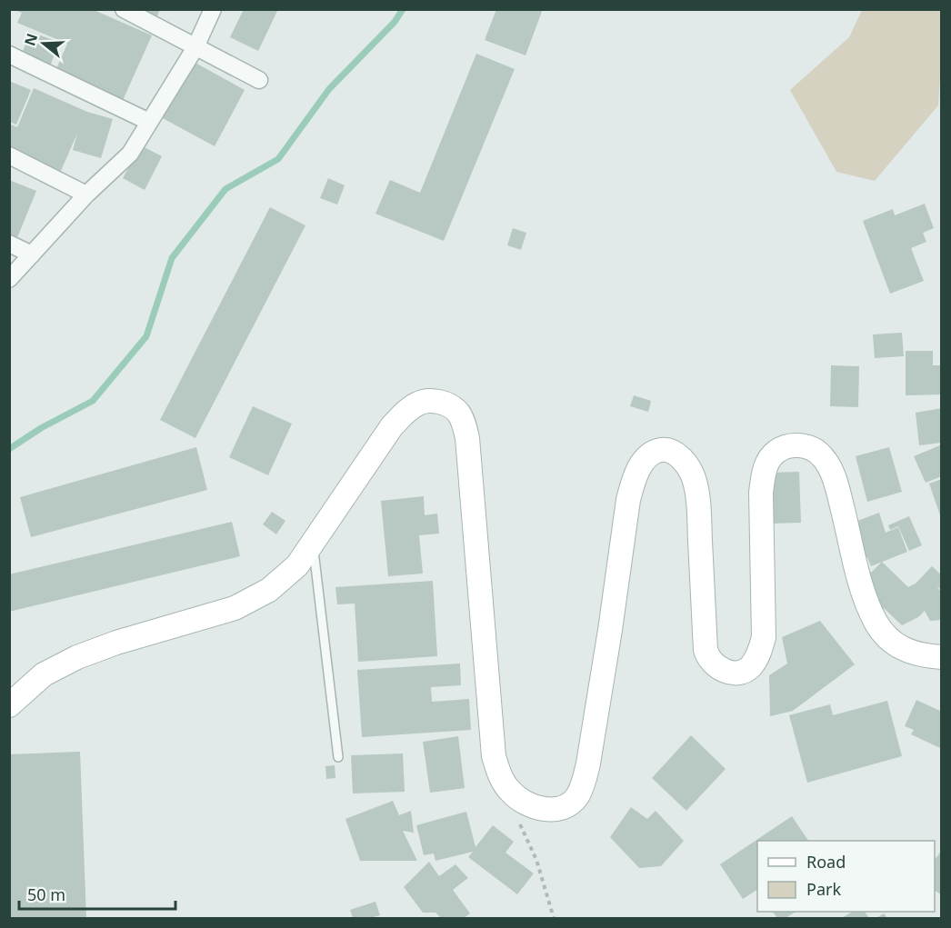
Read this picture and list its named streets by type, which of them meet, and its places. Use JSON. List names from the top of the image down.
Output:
{
  "legend": ["Road", "Park"],
  "scale_bar": "50 m",
  "north": "left"
}
